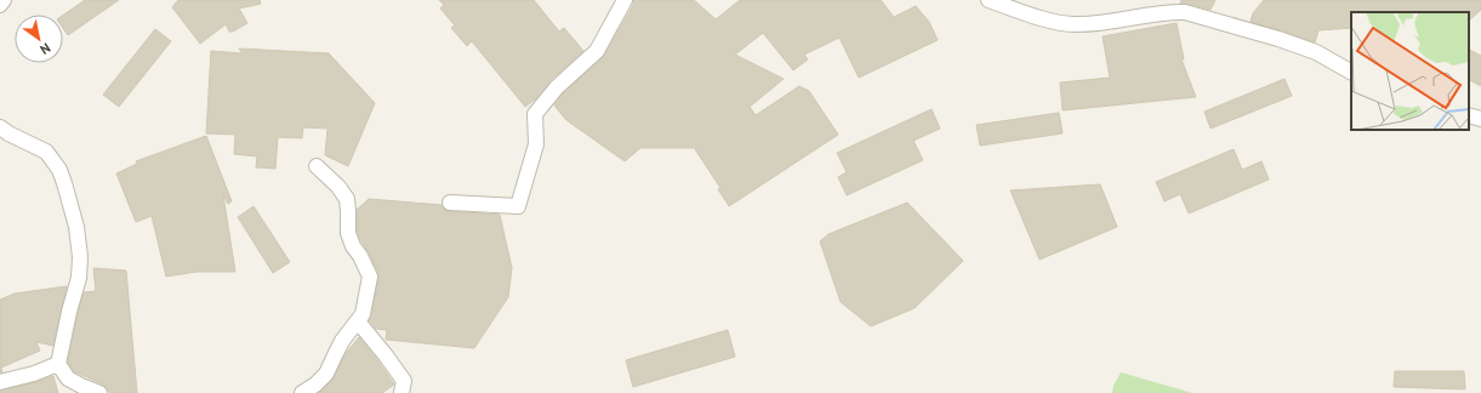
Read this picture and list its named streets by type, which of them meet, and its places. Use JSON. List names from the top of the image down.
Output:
{
  "north": "bottom right"
}
